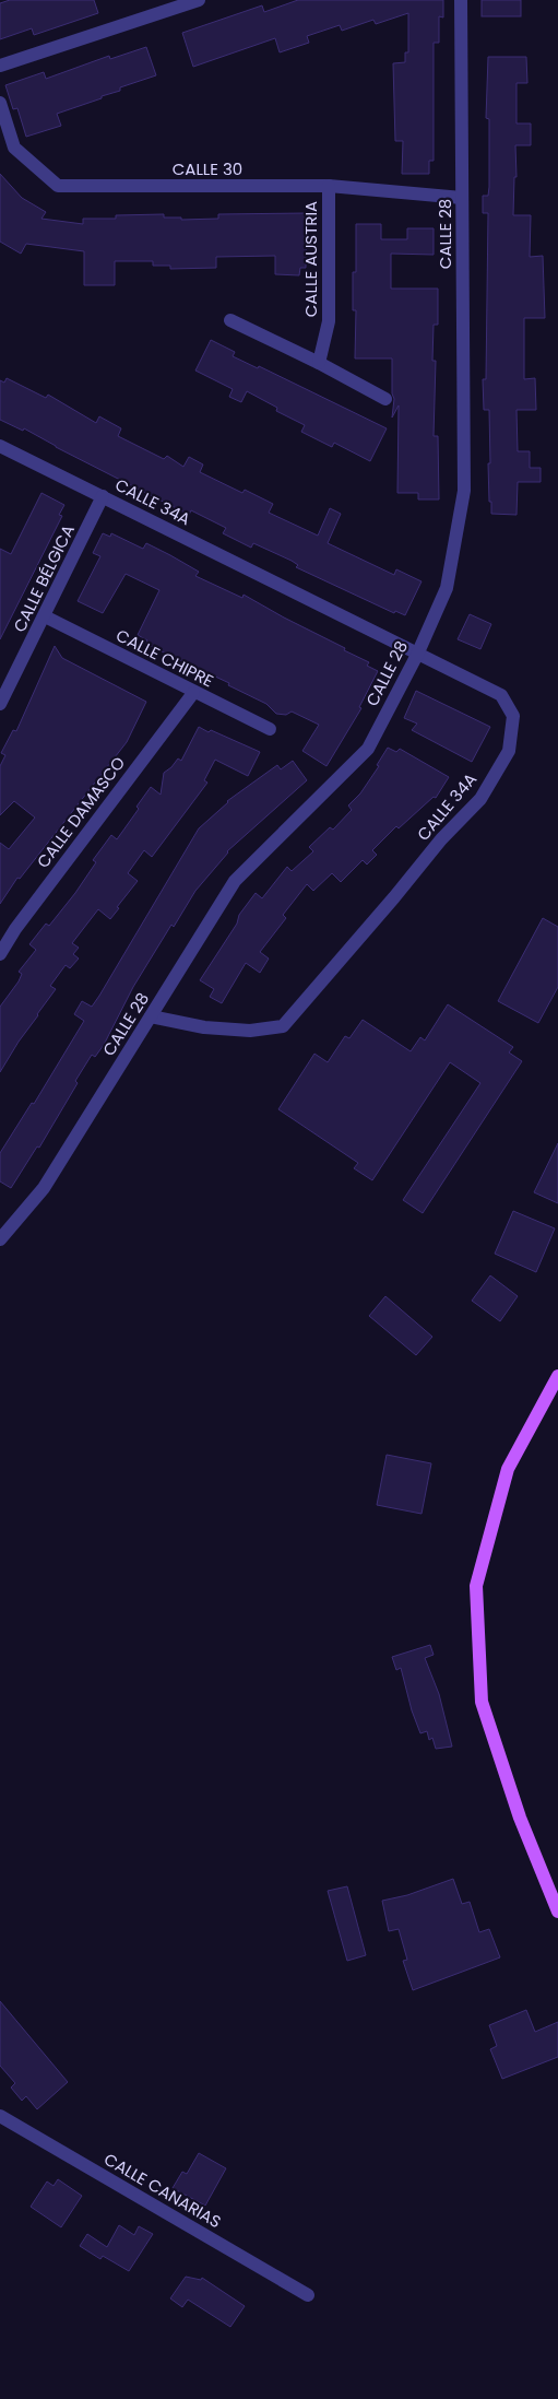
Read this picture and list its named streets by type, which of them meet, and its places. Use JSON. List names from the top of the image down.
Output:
{
  "streets": {
    "street": [
      "CALLE 30",
      "CALLE 28",
      "CALLE AUSTRIA",
      "CALLE 34A",
      "CALLE BÉLGICA",
      "CALLE CHIPRE",
      "CALLE DAMASCO",
      "CALLE CANARIAS"
    ]
  },
  "crossings": [
    ["CALLE 30", "CALLE 28"],
    ["CALLE 30", "CALLE AUSTRIA"],
    ["CALLE 28", "CALLE 34A"],
    ["CALLE 34A", "CALLE BÉLGICA"],
    ["CALLE BÉLGICA", "CALLE CHIPRE"],
    ["CALLE CHIPRE", "CALLE DAMASCO"]
  ]
}
